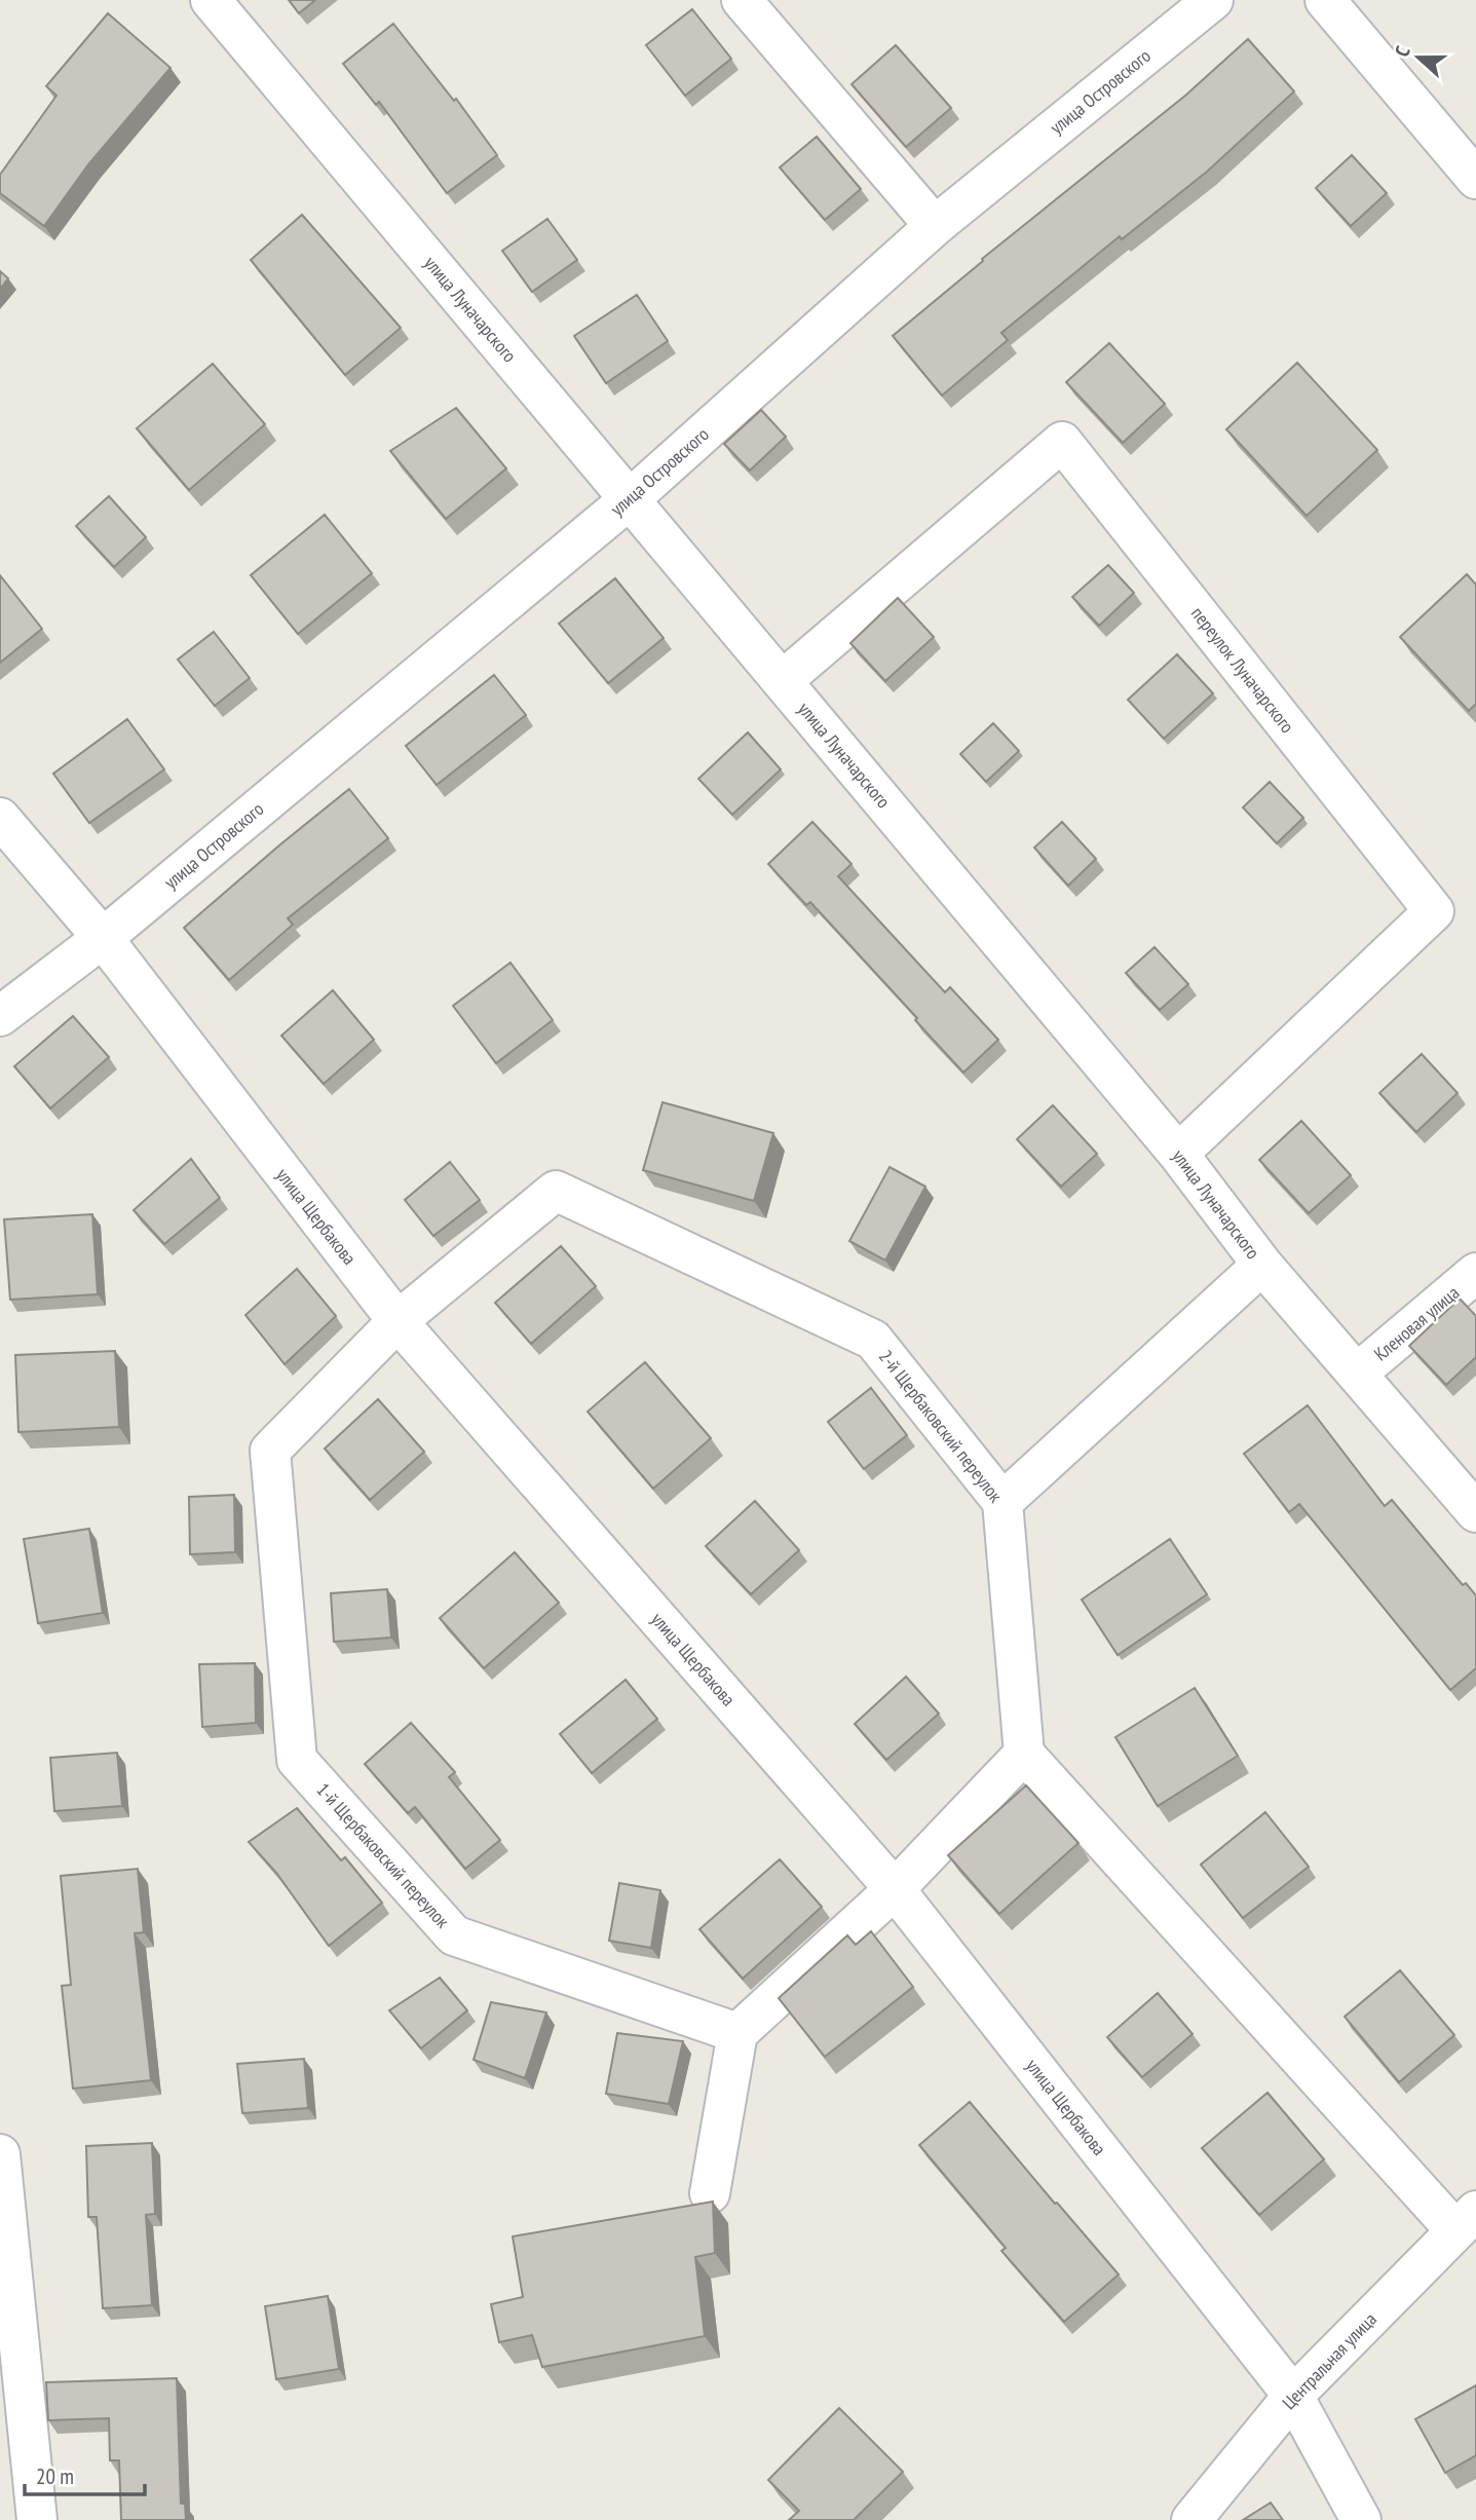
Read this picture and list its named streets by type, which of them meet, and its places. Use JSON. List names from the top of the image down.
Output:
{
  "streets": {
    "street": [
      "улица Островского",
      "улица Луначарского",
      "переулок Луначарского",
      "улица Щербакова",
      "Кленовая улица",
      "2-й Щербаковский переулок",
      "1-й Щербаковский переулок",
      "Центральная улица"
    ]
  },
  "crossings": [
    ["улица Островского", "улица Луначарского"],
    ["улица Островского", "улица Щербакова"],
    ["улица Луначарского", "переулок Луначарского"],
    ["улица Луначарского", "Кленовая улица"],
    ["улица Щербакова", "2-й Щербаковский переулок"],
    ["улица Щербакова", "1-й Щербаковский переулок"],
    ["улица Щербакова", "Центральная улица"],
    ["2-й Щербаковский переулок", "1-й Щербаковский переулок"]
  ],
  "scale_bar": "20 m",
  "north": "left"
}
